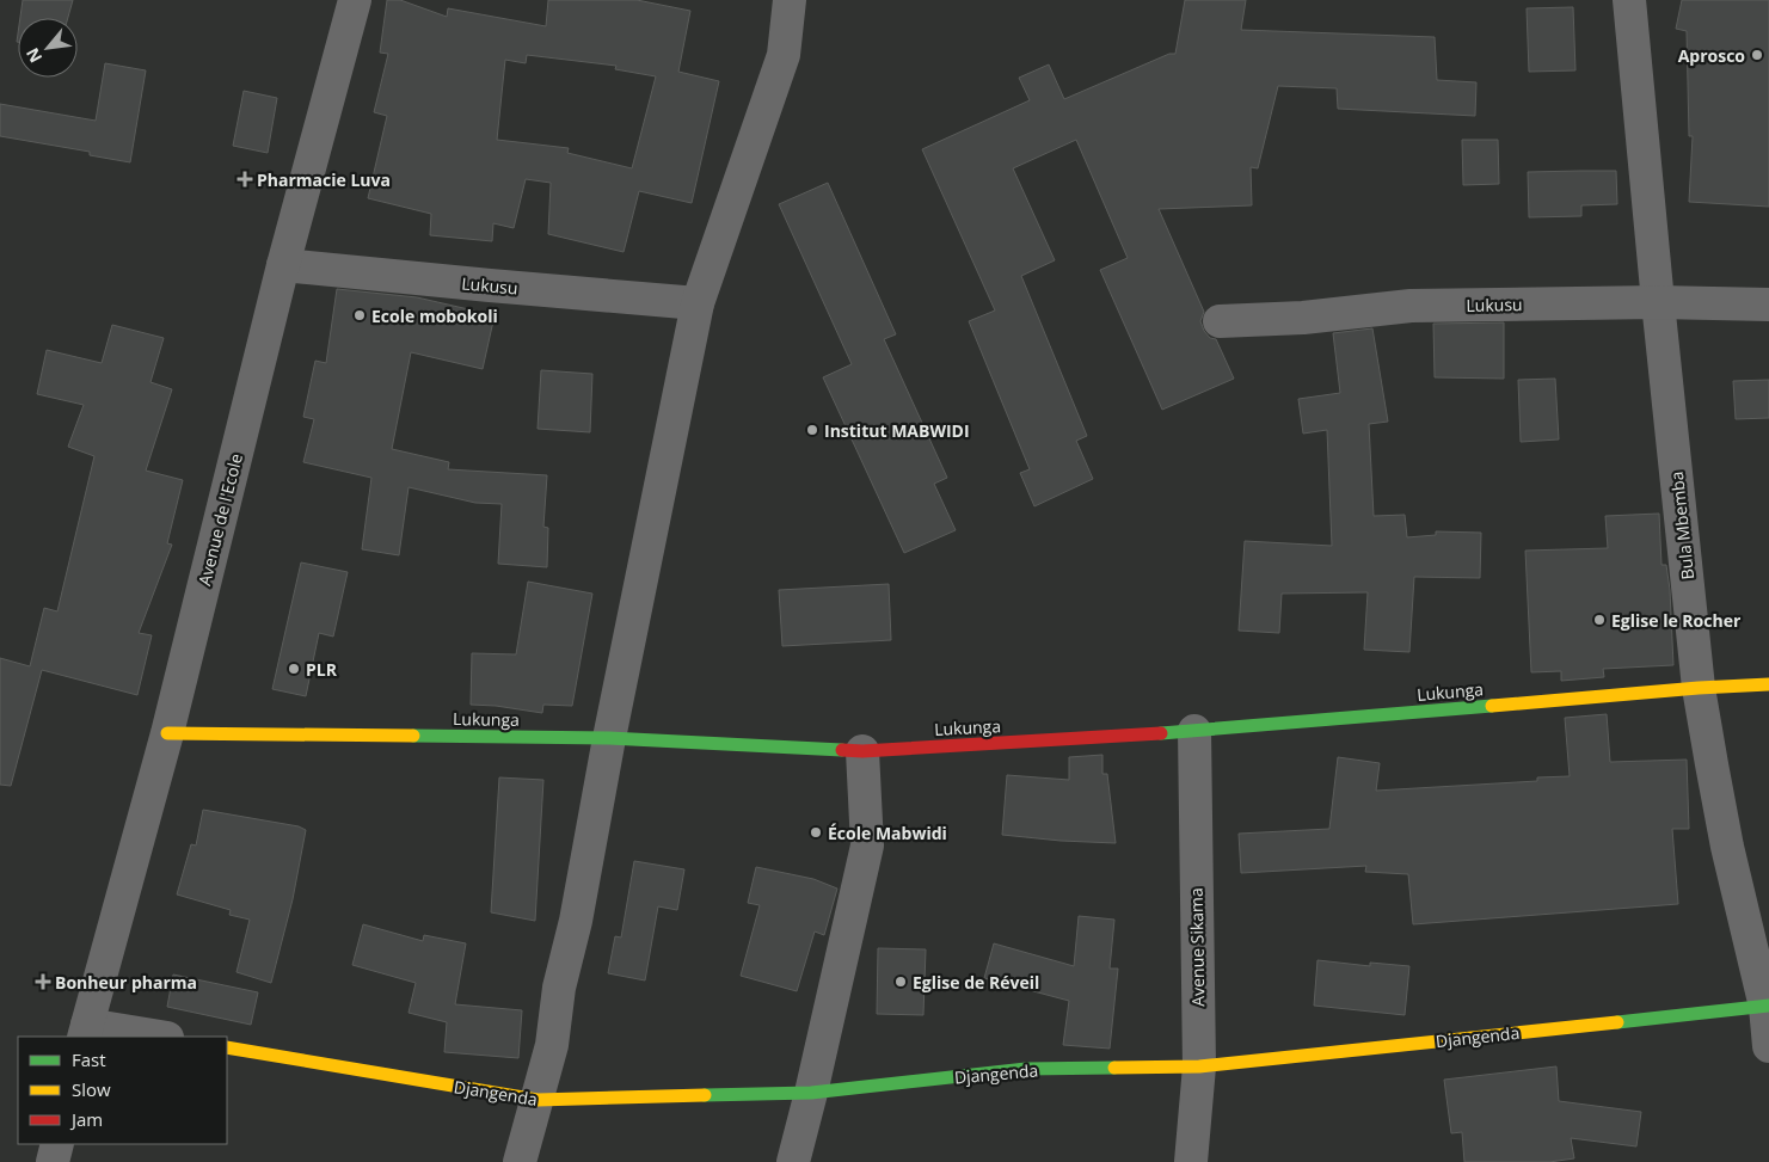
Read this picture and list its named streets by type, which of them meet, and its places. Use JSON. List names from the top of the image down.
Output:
{
  "streets": {
    "street": [
      "Lukusu",
      "Avenue de l'Ecole",
      "Bula Mbemba",
      "Lukunga",
      "Avenue Sikama",
      "Djangenda"
    ]
  },
  "crossings": [
    ["Lukusu", "Avenue de l'Ecole"],
    ["Lukusu", "Bula Mbemba"],
    ["Avenue de l'Ecole", "Lukunga"],
    ["Bula Mbemba", "Lukunga"],
    ["Bula Mbemba", "Djangenda"],
    ["Lukunga", "Avenue Sikama"],
    ["Avenue Sikama", "Djangenda"]
  ],
  "places": {
    "other": [
      "Aprosco",
      "Ecole mobokoli",
      "Institut MABWIDI",
      "Eglise le Rocher",
      "PLR",
      "École Mabwidi",
      "Eglise de Réveil"
    ],
    "health": ["Pharmacie Luva", "Bonheur pharma"]
  },
  "legend": ["Fast", "Slow", "Jam"],
  "north": "bottom left"
}
